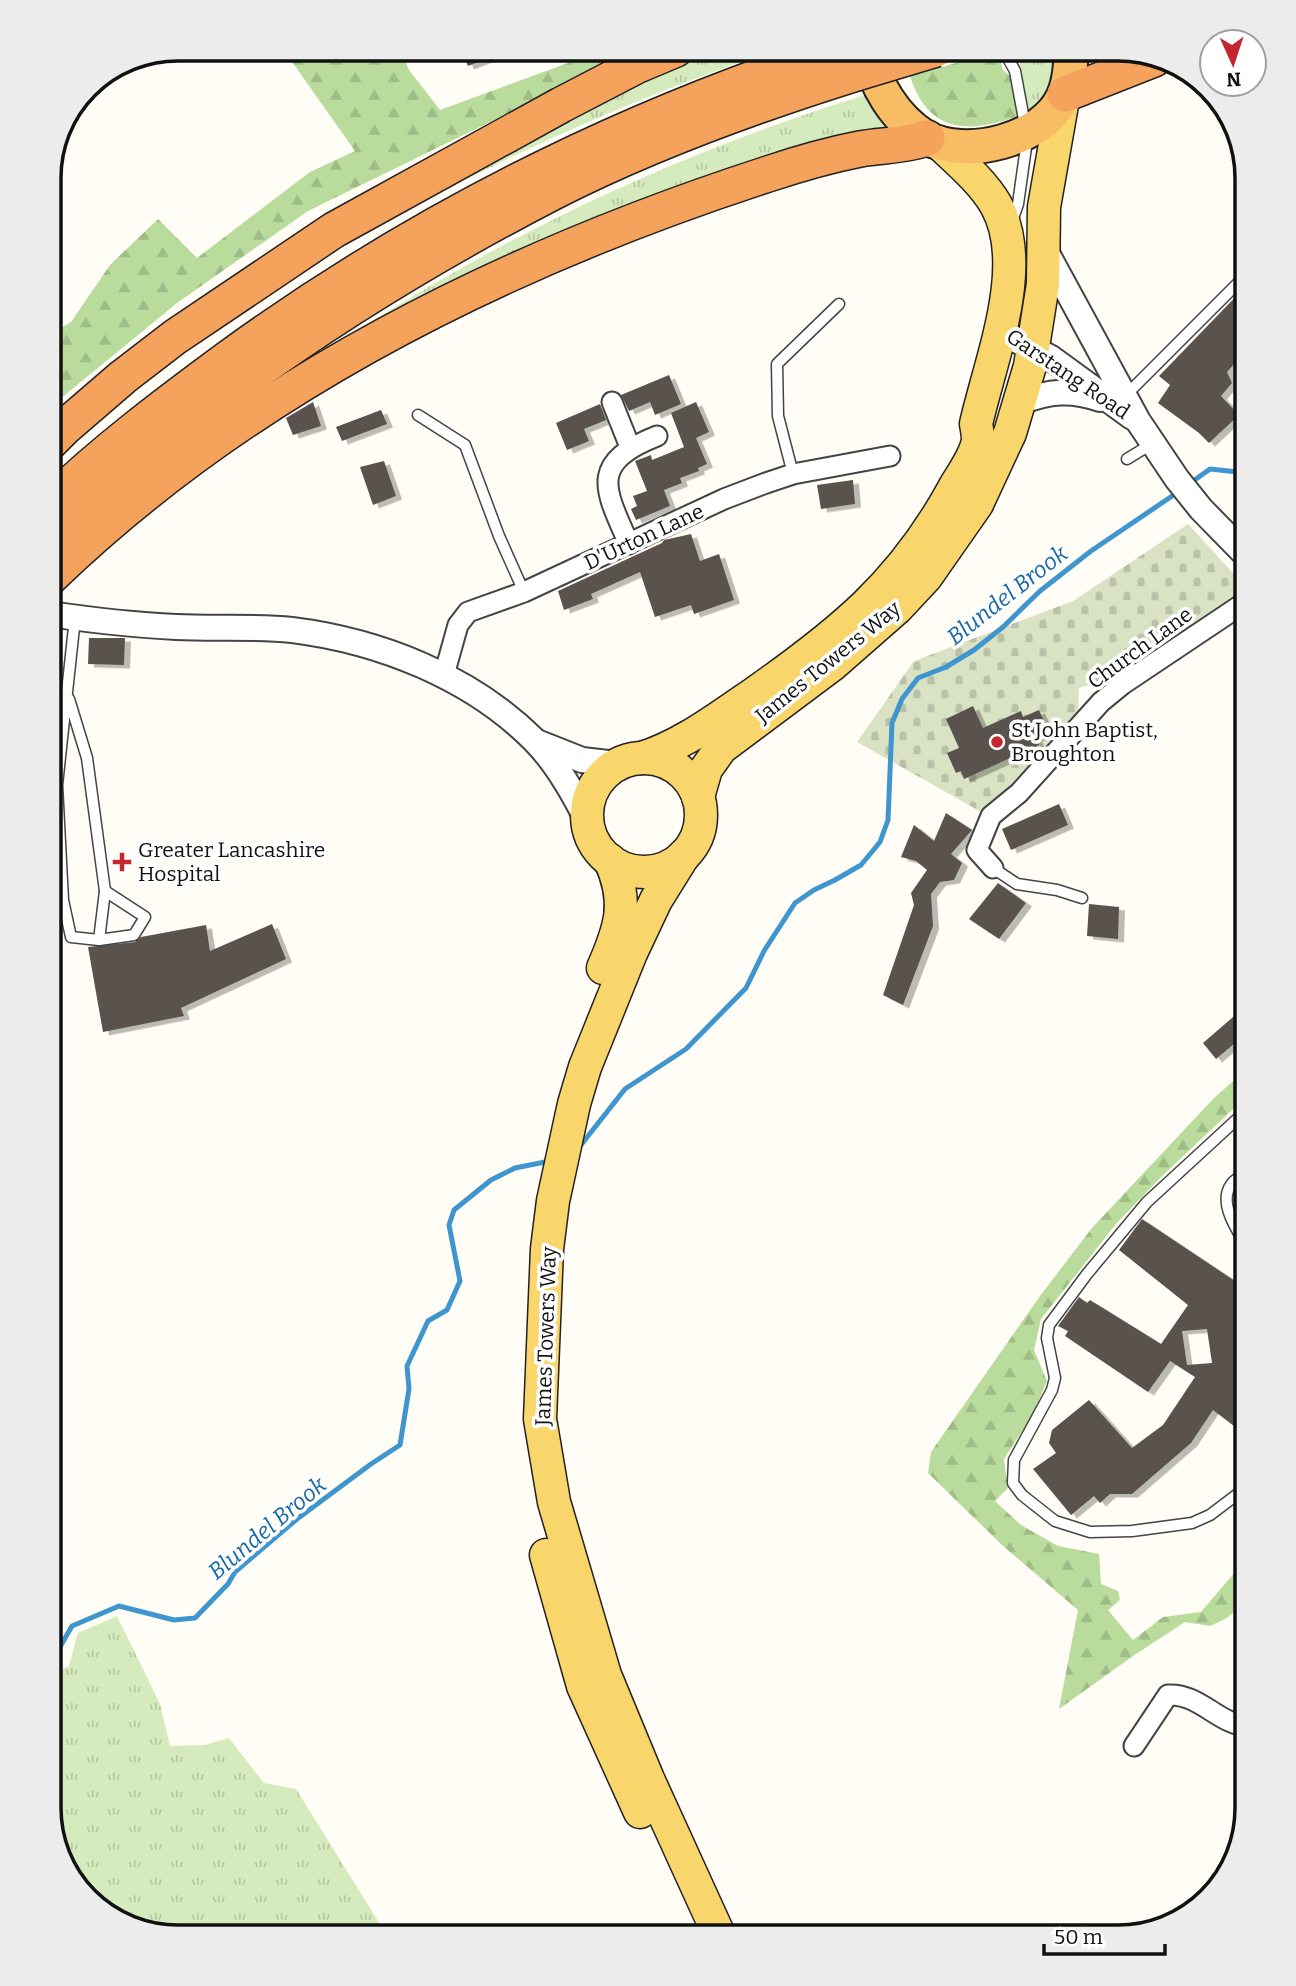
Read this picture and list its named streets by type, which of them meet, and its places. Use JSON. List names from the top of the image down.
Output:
{
  "streets": {
    "main road": ["Garstang Road", "James Towers Way"],
    "street": ["D'Urton Lane", "Church Lane"]
  },
  "crossings": [
    ["Garstang Road", "James Towers Way"]
  ],
  "water": ["Blundel Brook"],
  "places": {
    "other": ["St John Baptist, Broughton"],
    "health": ["Greater Lancashire Hospital"]
  },
  "scale_bar": "50 m",
  "north": "bottom"
}
